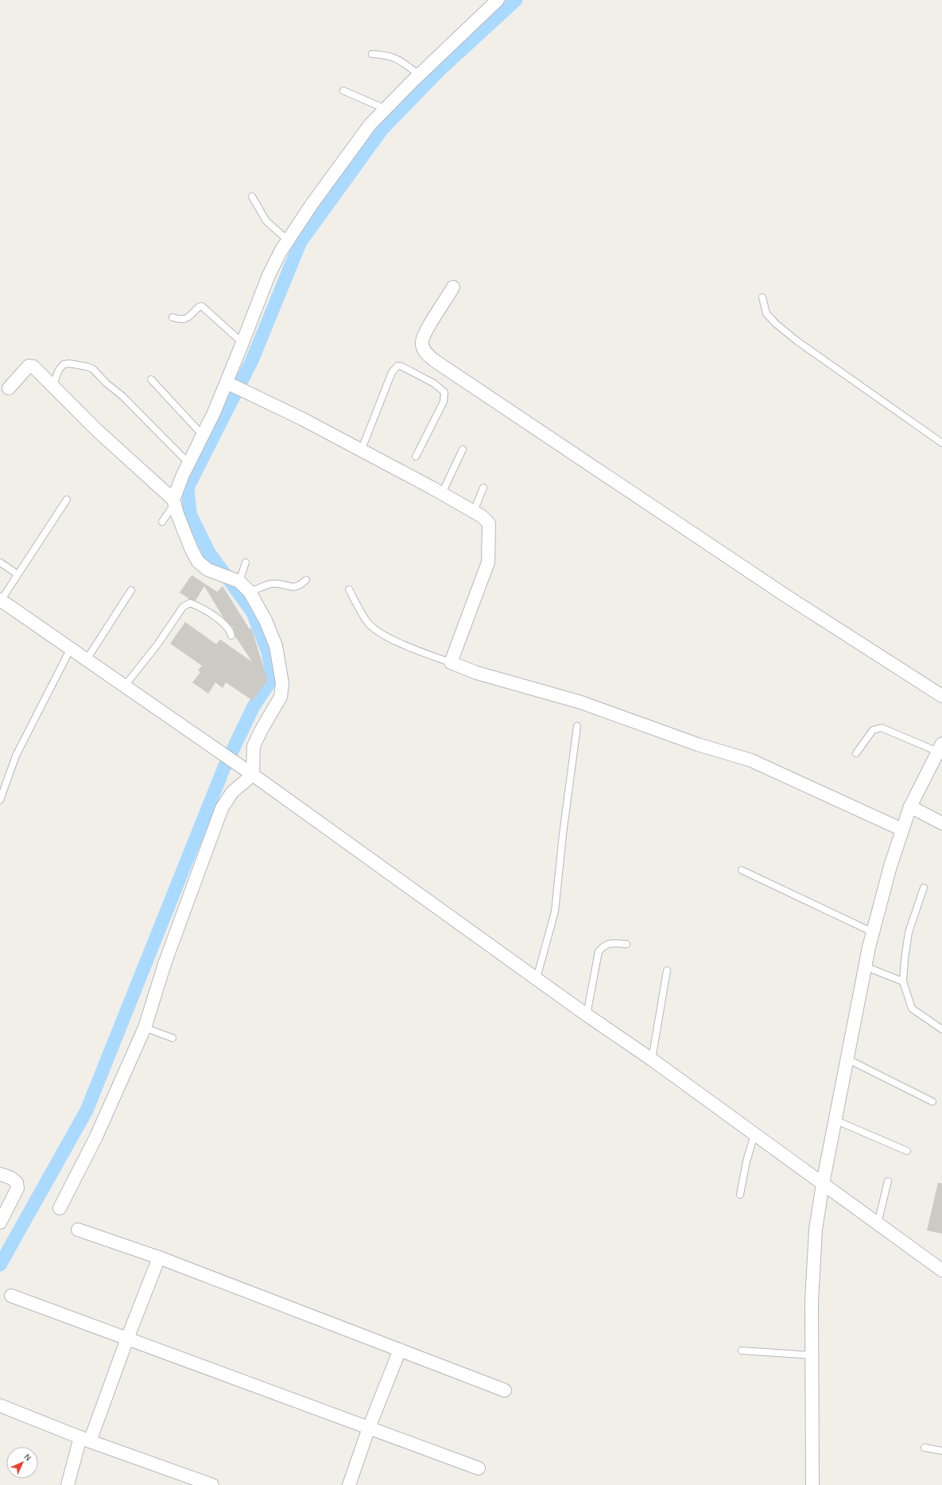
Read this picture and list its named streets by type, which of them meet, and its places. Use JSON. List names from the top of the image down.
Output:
{
  "north": "top right"
}
